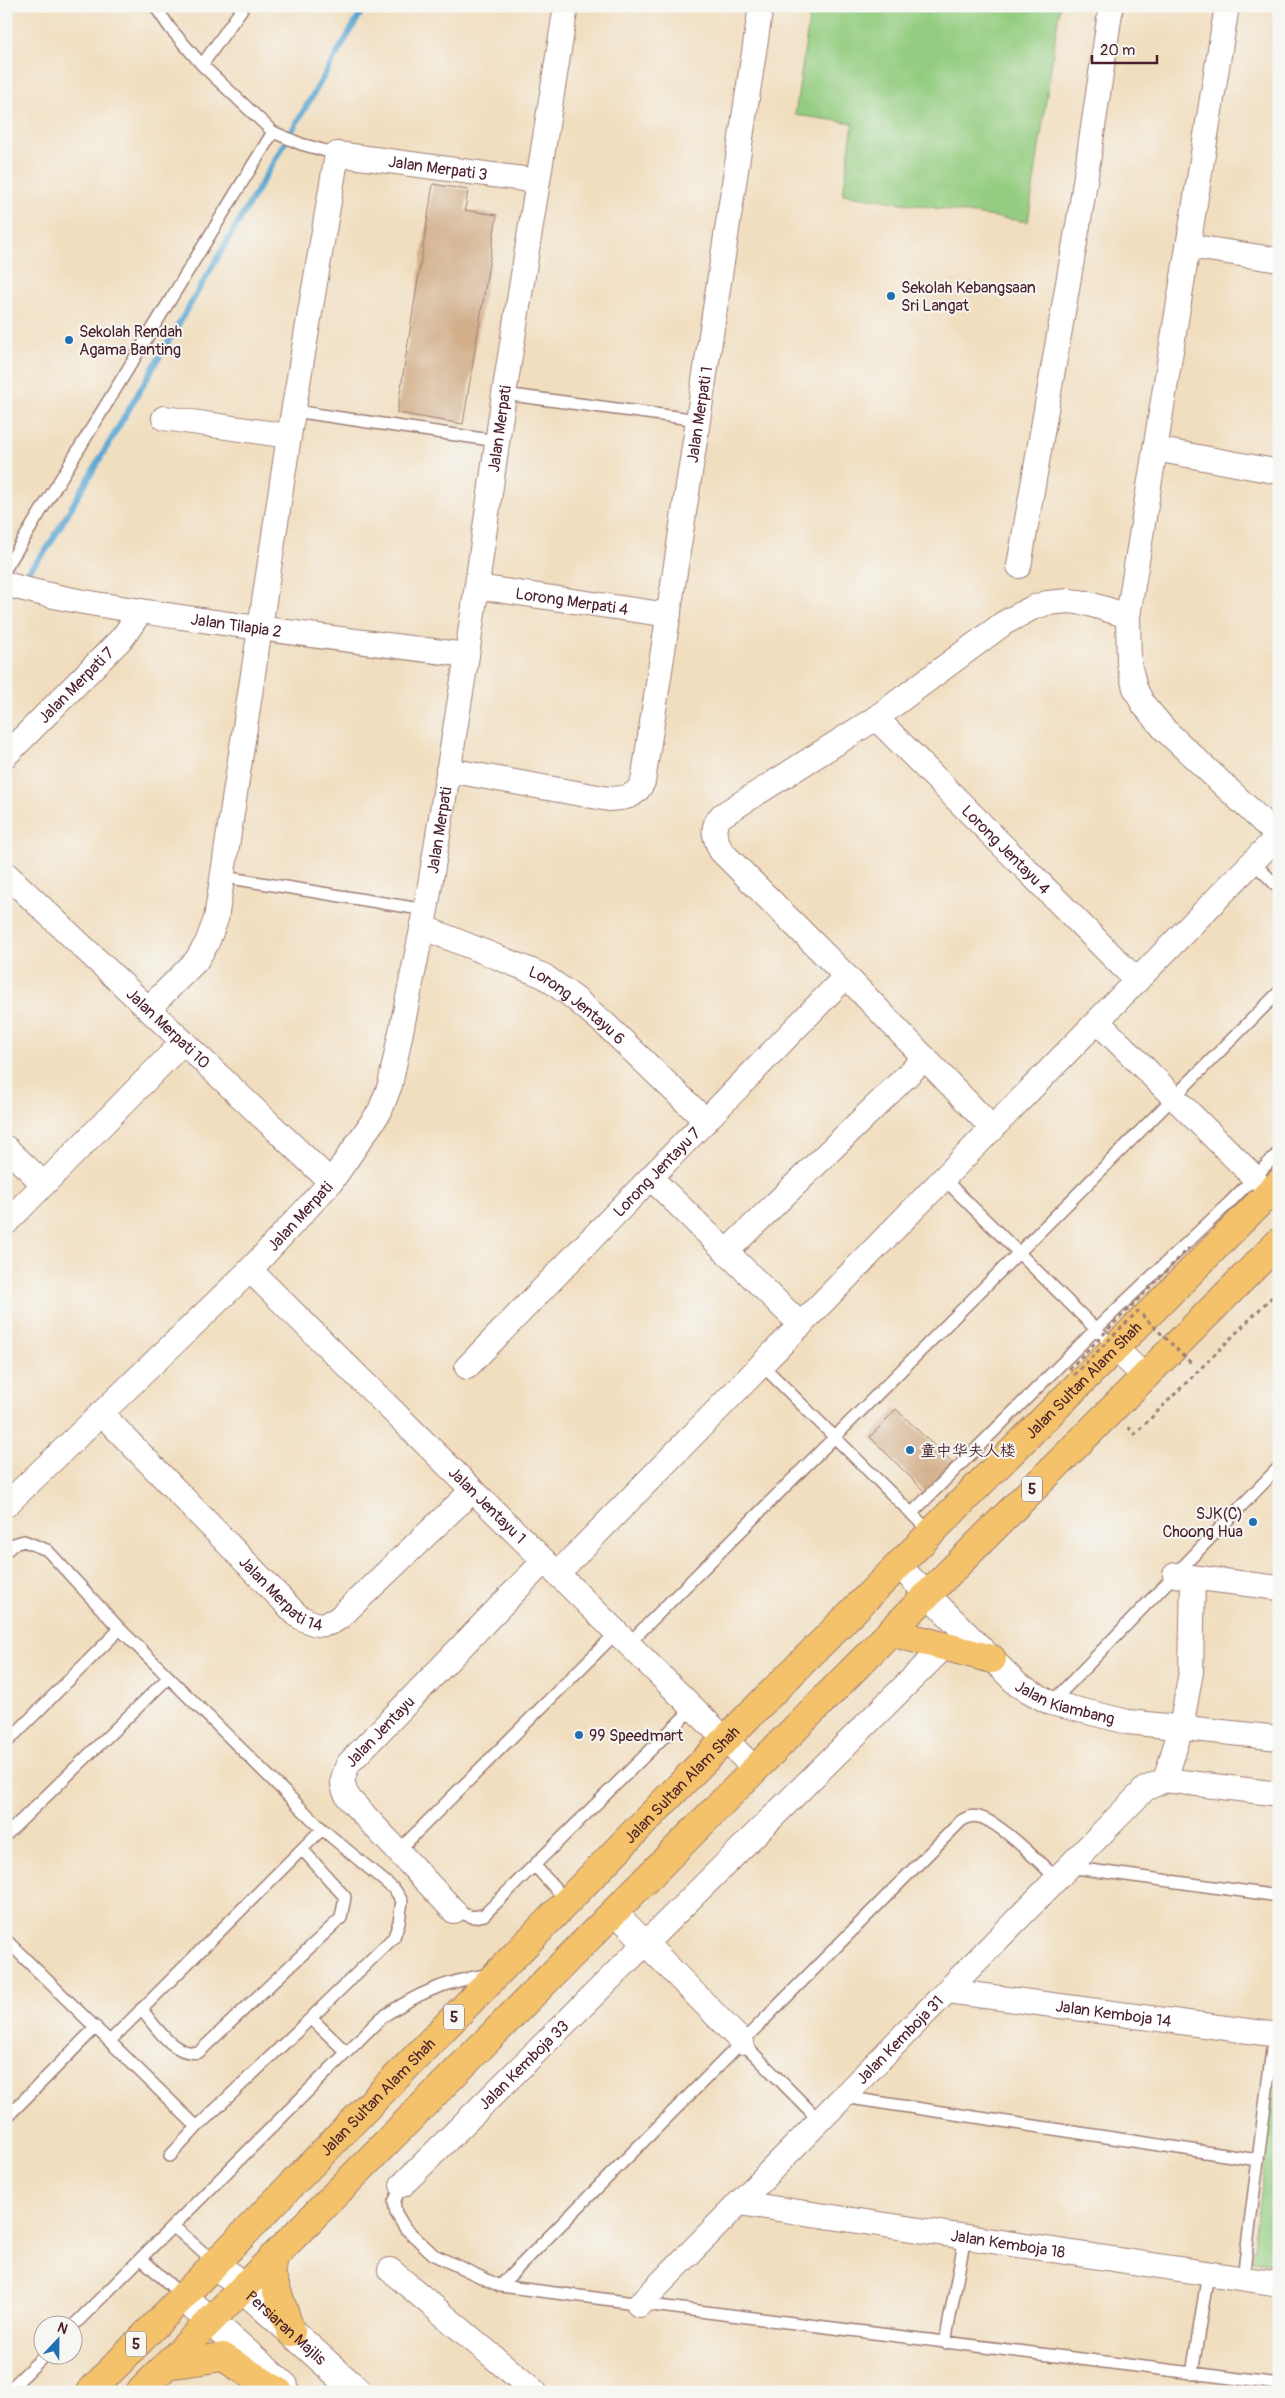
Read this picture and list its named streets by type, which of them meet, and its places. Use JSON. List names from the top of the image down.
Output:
{
  "streets": {
    "highway": ["Jalan Sultan Alam Shah", "5"],
    "street": [
      "Jalan Merpati 3",
      "Jalan Merpati 1",
      "Jalan Merpati",
      "Lorong Merpati 4",
      "Jalan Tilapia 2",
      "Jalan Merpati 7",
      "Lorong Jentayu 4",
      "Lorong Jentayu 6",
      "Jalan Merpati 10",
      "Lorong Jentayu 7",
      "Jalan Jentayu 1",
      "Jalan Merpati 14",
      "Jalan Kiambang",
      "Jalan Jentayu",
      "Jalan Kemboja 14",
      "Jalan Kemboja 31",
      "Jalan Kemboja 33",
      "Jalan Kemboja 18",
      "Persiaran Majlis"
    ]
  },
  "crossings": [
    ["Jalan Merpati 3", "Jalan Merpati"],
    ["Jalan Merpati 1", "Jalan Merpati"],
    ["Jalan Merpati 1", "Lorong Merpati 4"],
    ["Jalan Merpati", "Lorong Merpati 4"],
    ["Jalan Merpati", "Jalan Tilapia 2"],
    ["Jalan Merpati", "Lorong Jentayu 6"],
    ["Jalan Merpati", "Jalan Merpati 10"],
    ["Jalan Merpati", "Jalan Jentayu 1"],
    ["Jalan Merpati", "Jalan Merpati 14"],
    ["Jalan Tilapia 2", "Jalan Merpati 7"],
    ["Lorong Jentayu 4", "Jalan Jentayu"],
    ["Lorong Jentayu 6", "Lorong Jentayu 7"],
    ["Jalan Sultan Alam Shah", "Jalan Jentayu 1"],
    ["Jalan Sultan Alam Shah", "Jalan Kiambang"],
    ["Jalan Sultan Alam Shah", "Persiaran Majlis"],
    ["5", "Jalan Jentayu 1"],
    ["5", "Jalan Kiambang"],
    ["5", "Persiaran Majlis"],
    ["Jalan Jentayu 1", "Jalan Merpati 14"],
    ["Jalan Jentayu 1", "Jalan Jentayu"],
    ["Jalan Kemboja 14", "Jalan Kemboja 31"],
    ["Jalan Kemboja 31", "Jalan Kemboja 18"]
  ],
  "places": [
    "Sekolah Kebangsaan Sri Langat",
    "Sekolah Rendah Agama Banting",
    "童中华夫人楼",
    "SJK(C) Choong Hua",
    "99 Speedmart"
  ],
  "scale_bar": "20 m",
  "north": "top"
}
